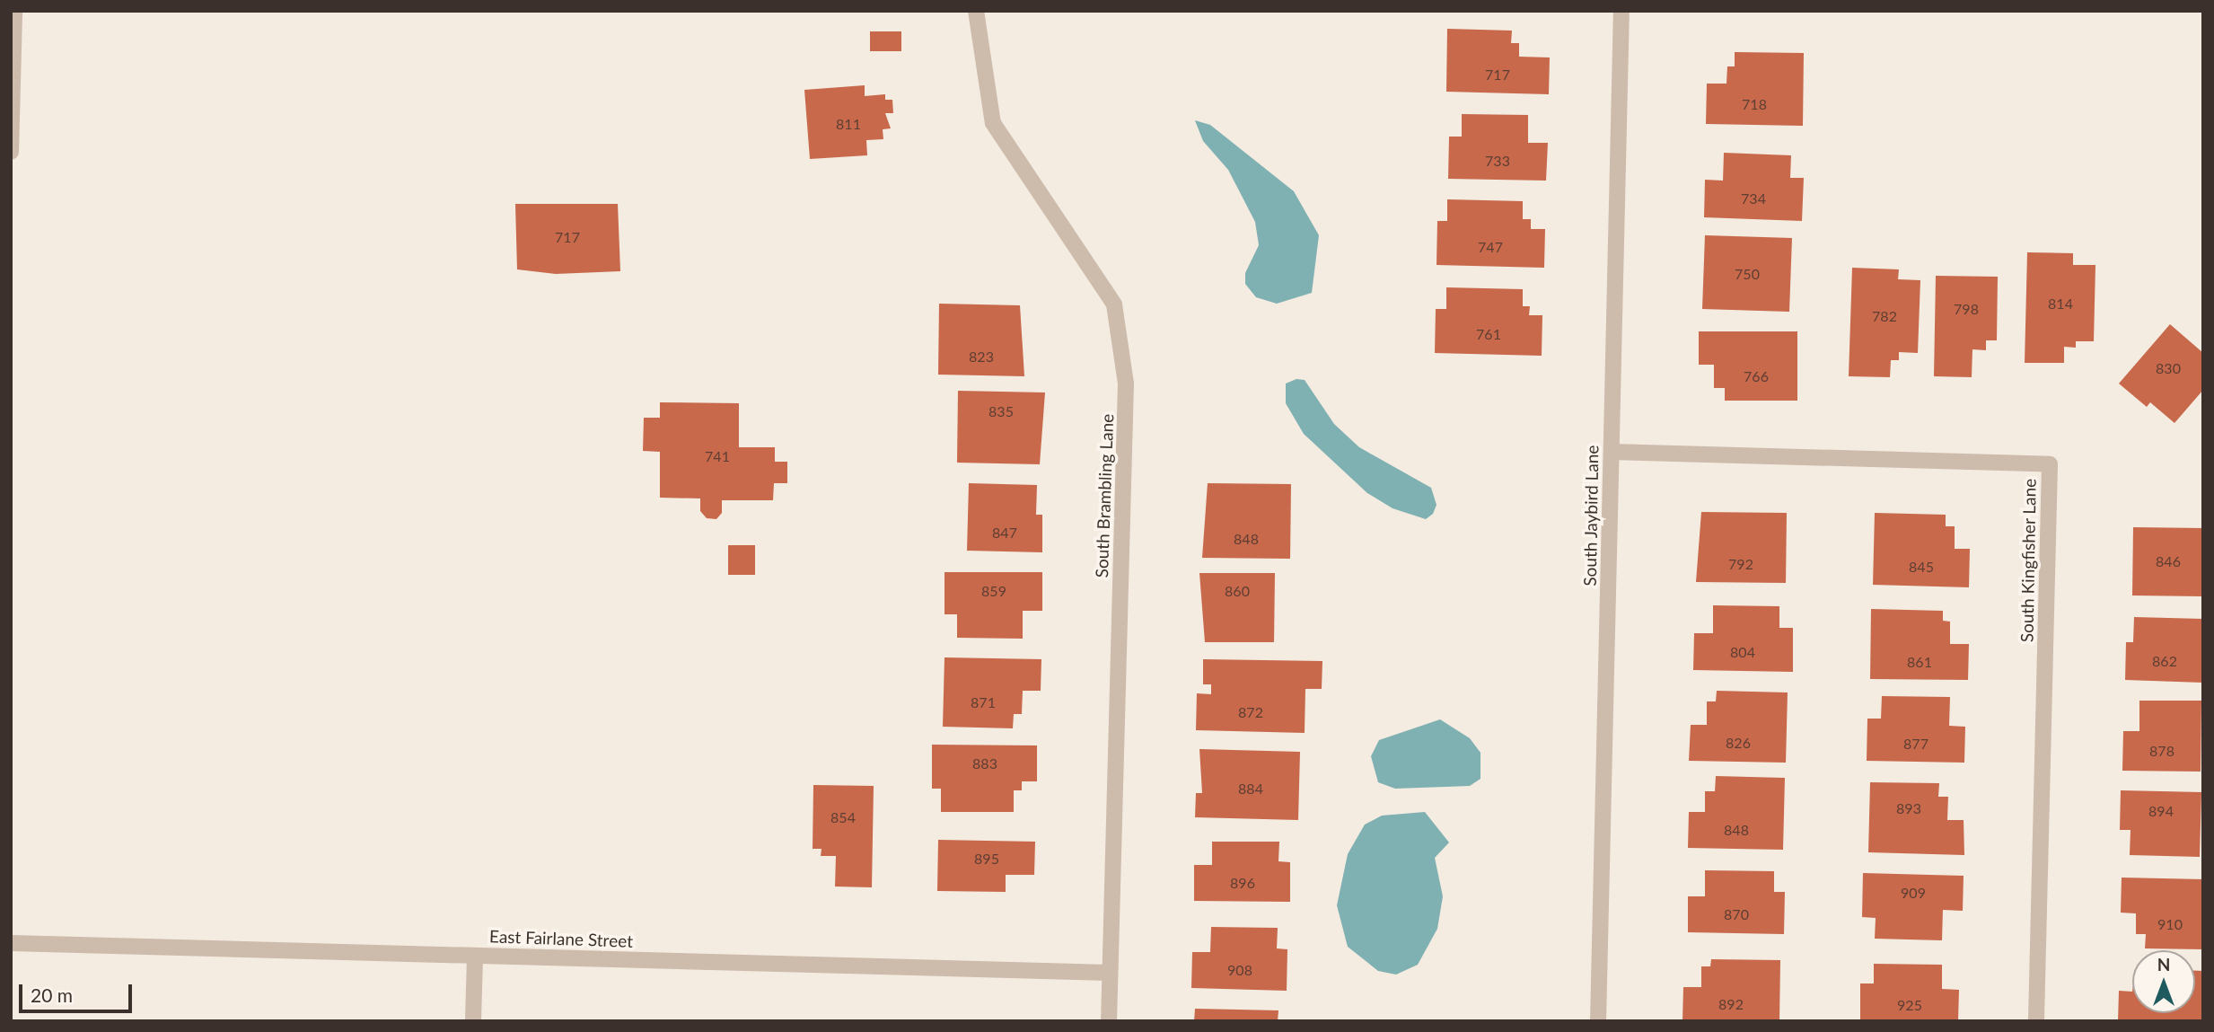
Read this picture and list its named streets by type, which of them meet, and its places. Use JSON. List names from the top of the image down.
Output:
{
  "streets": {
    "street": [
      "South Brambling Lane",
      "South Jaybird Lane",
      "South Kingfisher Lane",
      "East Fairlane Street"
    ]
  },
  "crossings": [
    ["South Brambling Lane", "East Fairlane Street"],
    ["South Jaybird Lane", "South Kingfisher Lane"]
  ],
  "house_numbers": [
    "717",
    "718",
    "811",
    "733",
    "734",
    "717",
    "747",
    "750",
    "814",
    "798",
    "782",
    "761",
    "823",
    "830",
    "766",
    "835",
    "741",
    "847",
    "848",
    "846",
    "792",
    "845",
    "859",
    "860",
    "804",
    "862",
    "861",
    "871",
    "872",
    "826",
    "877",
    "878",
    "883",
    "884",
    "893",
    "894",
    "854",
    "848",
    "895",
    "896",
    "909",
    "870",
    "910",
    "908",
    "892",
    "925"
  ],
  "scale_bar": "20 m",
  "north": "top"
}
